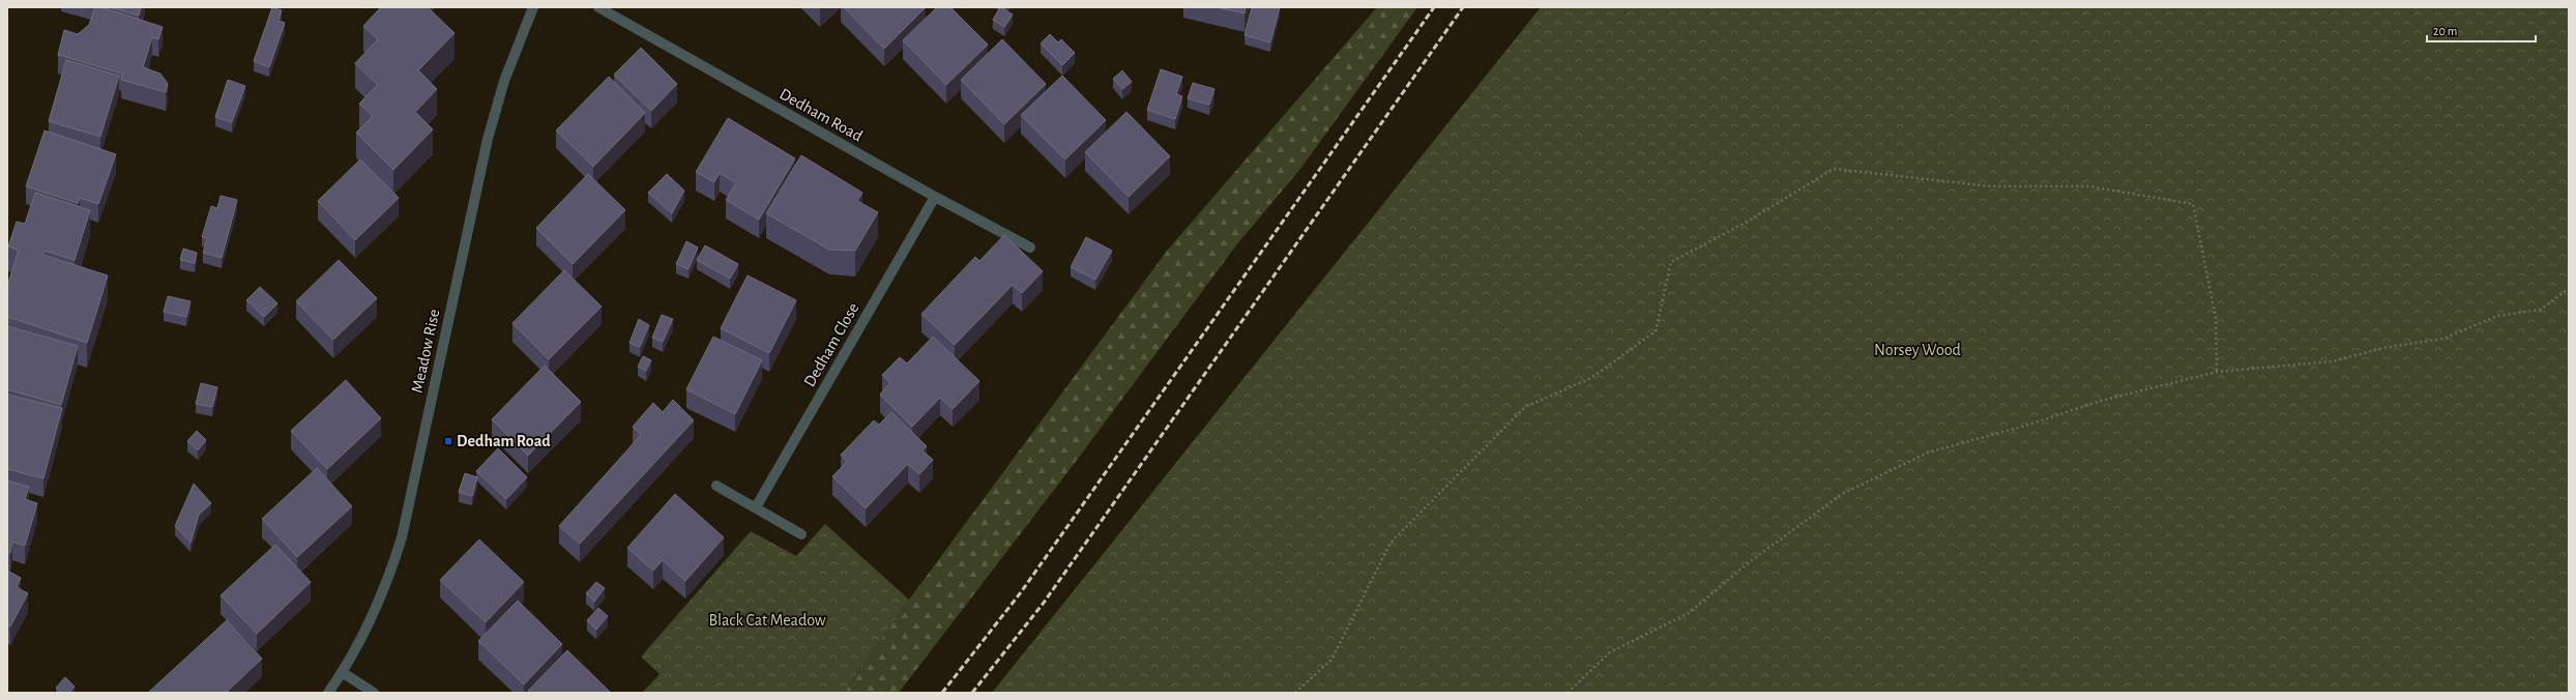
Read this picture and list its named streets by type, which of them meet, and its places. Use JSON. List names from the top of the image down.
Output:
{
  "streets": {
    "street": ["Dedham Road", "Dedham Close", "Meadow Rise"]
  },
  "crossings": [
    ["Dedham Road", "Dedham Close"]
  ],
  "parks": ["Norsey Wood", "Black Cat Meadow"],
  "places": {
    "transit": ["Dedham Road"]
  },
  "scale_bar": "20 m"
}
